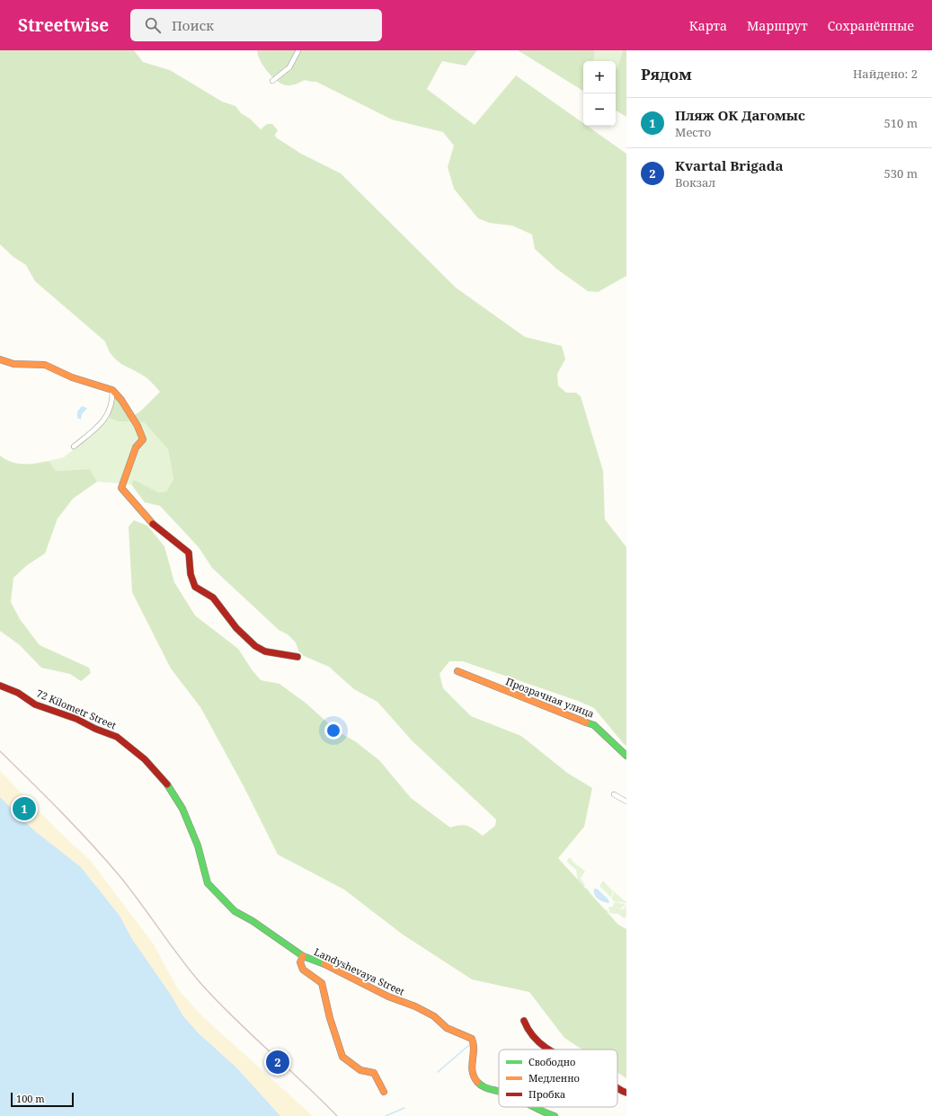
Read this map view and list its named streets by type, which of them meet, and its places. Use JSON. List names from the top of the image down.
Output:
{
  "streets": {
    "street": ["Прозрачная улица", "72 Kilometr Street", "Landyshevaya Street"]
  },
  "crossings": [
    ["72 Kilometr Street", "Landyshevaya Street"]
  ],
  "legend": ["Свободно", "Медленно", "Пробка"],
  "scale_bar": "100 m",
  "page": {
    "header": "Streetwise",
    "search": "Поиск",
    "nav": ["Карта", "Маршрут", "Сохранённые"],
    "heading": ["Рядом", "Найдено: 2"],
    "map_buttons": ["+", "−"],
    "list": [
      {
        "mark": "1",
        "name": "Пляж ОК Дагомыс",
        "note": "Место",
        "value": "510 m"
      },
      {
        "mark": "2",
        "name": "Kvartal Brigada",
        "note": "Вокзал",
        "value": "530 m"
      }
    ],
    "pins": ["1", "2"],
    "scale": "100 m"
  }
}
